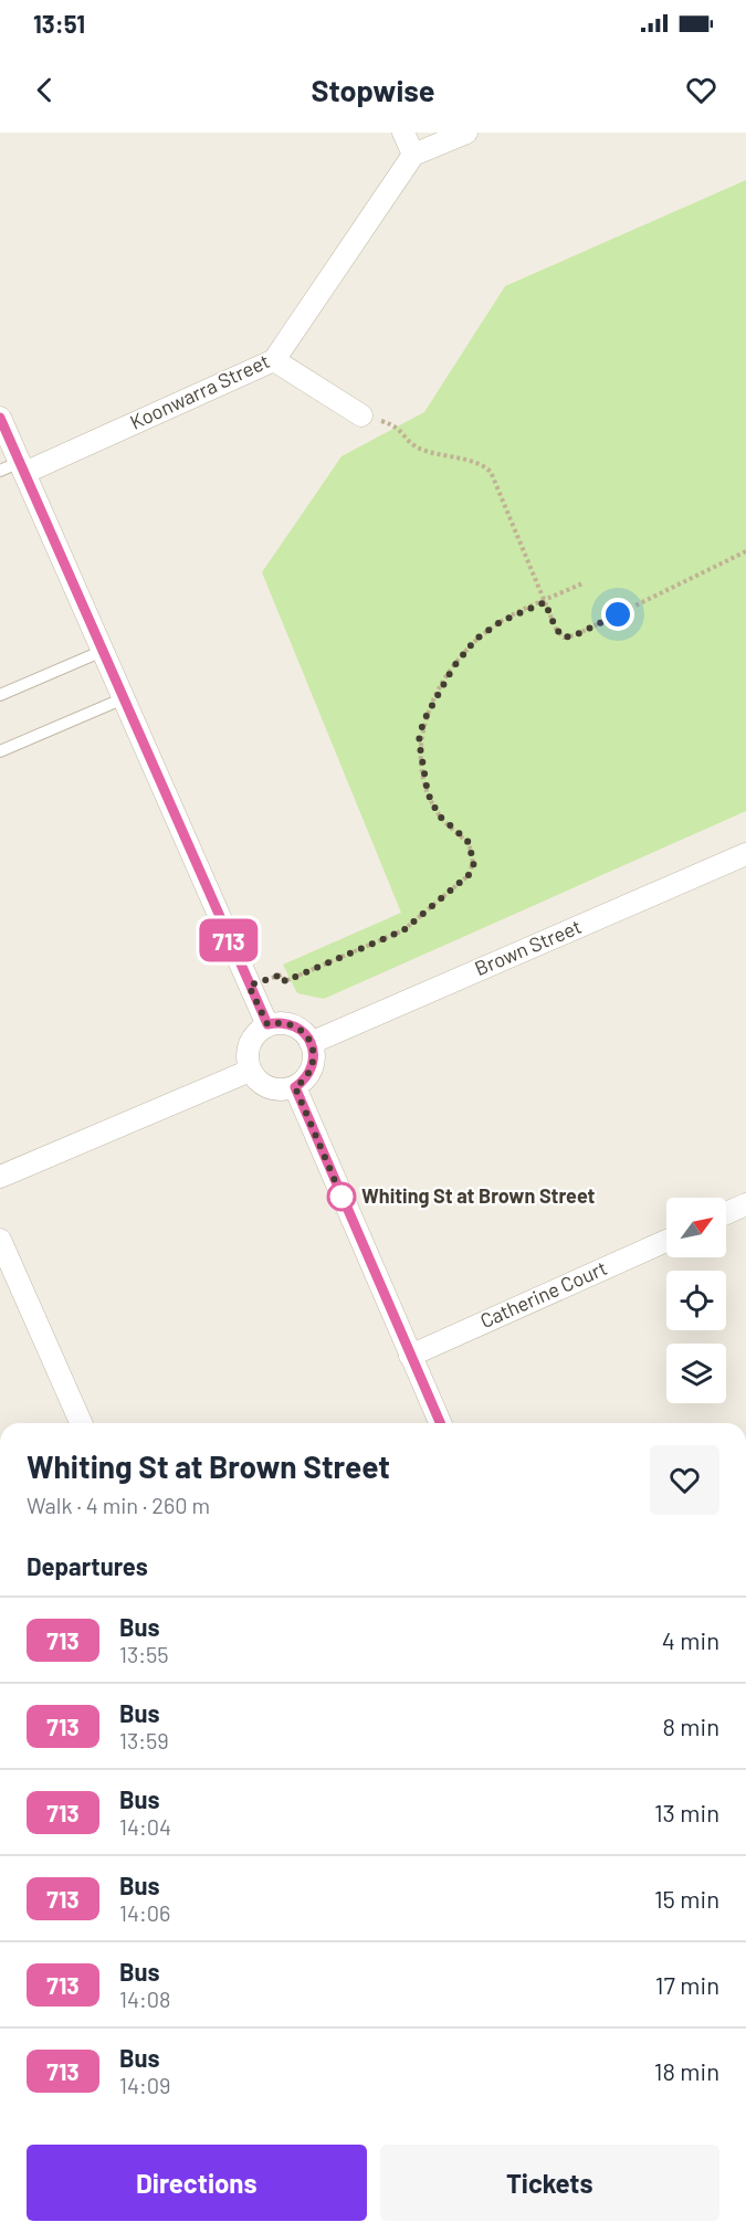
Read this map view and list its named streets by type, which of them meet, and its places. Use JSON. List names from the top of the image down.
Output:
{
  "streets": {
    "street": ["Koonwarra Street", "Brown Street", "Catherine Court"]
  },
  "places": ["Whiting St at Brown Street"],
  "lines": ["bus line 713"],
  "north": "top right",
  "page": {
    "status": "13:51",
    "header": "Stopwise",
    "on_map": "713",
    "heading": [
      ["Whiting St at Brown Street", "Walk · 4 min · 260 m"],
      "Departures"
    ],
    "list": [
      {
        "mark": "713",
        "name": "Bus",
        "note": "13:55",
        "value": "4 min"
      },
      {
        "mark": "713",
        "name": "Bus",
        "note": "13:59",
        "value": "8 min"
      },
      {
        "mark": "713",
        "name": "Bus",
        "note": "14:04",
        "value": "13 min"
      },
      {
        "mark": "713",
        "name": "Bus",
        "note": "14:06",
        "value": "15 min"
      },
      {
        "mark": "713",
        "name": "Bus",
        "note": "14:08",
        "value": "17 min"
      },
      {
        "mark": "713",
        "name": "Bus",
        "note": "14:09",
        "value": "18 min"
      }
    ],
    "buttons": ["Directions", "Tickets"]
  }
}
